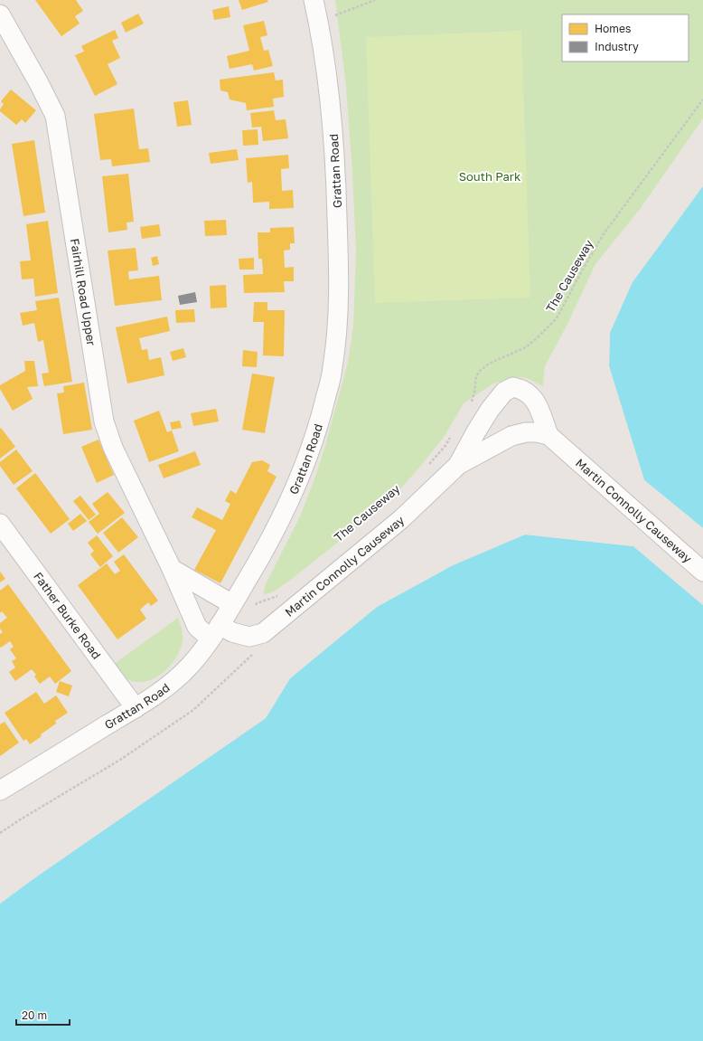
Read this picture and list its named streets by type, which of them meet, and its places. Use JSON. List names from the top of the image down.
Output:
{
  "streets": {
    "street": [
      "Grattan Road",
      "Fairhill Road Upper",
      "Martin Connolly Causeway",
      "Father Burke Road"
    ],
    "path": ["The Causeway"]
  },
  "crossings": [
    ["Grattan Road", "Fairhill Road Upper"],
    ["Grattan Road", "Martin Connolly Causeway"],
    ["Grattan Road", "Father Burke Road"],
    ["Fairhill Road Upper", "Martin Connolly Causeway"]
  ],
  "parks": ["South Park"],
  "legend": ["Homes", "Industry"],
  "scale_bar": "20 m"
}
